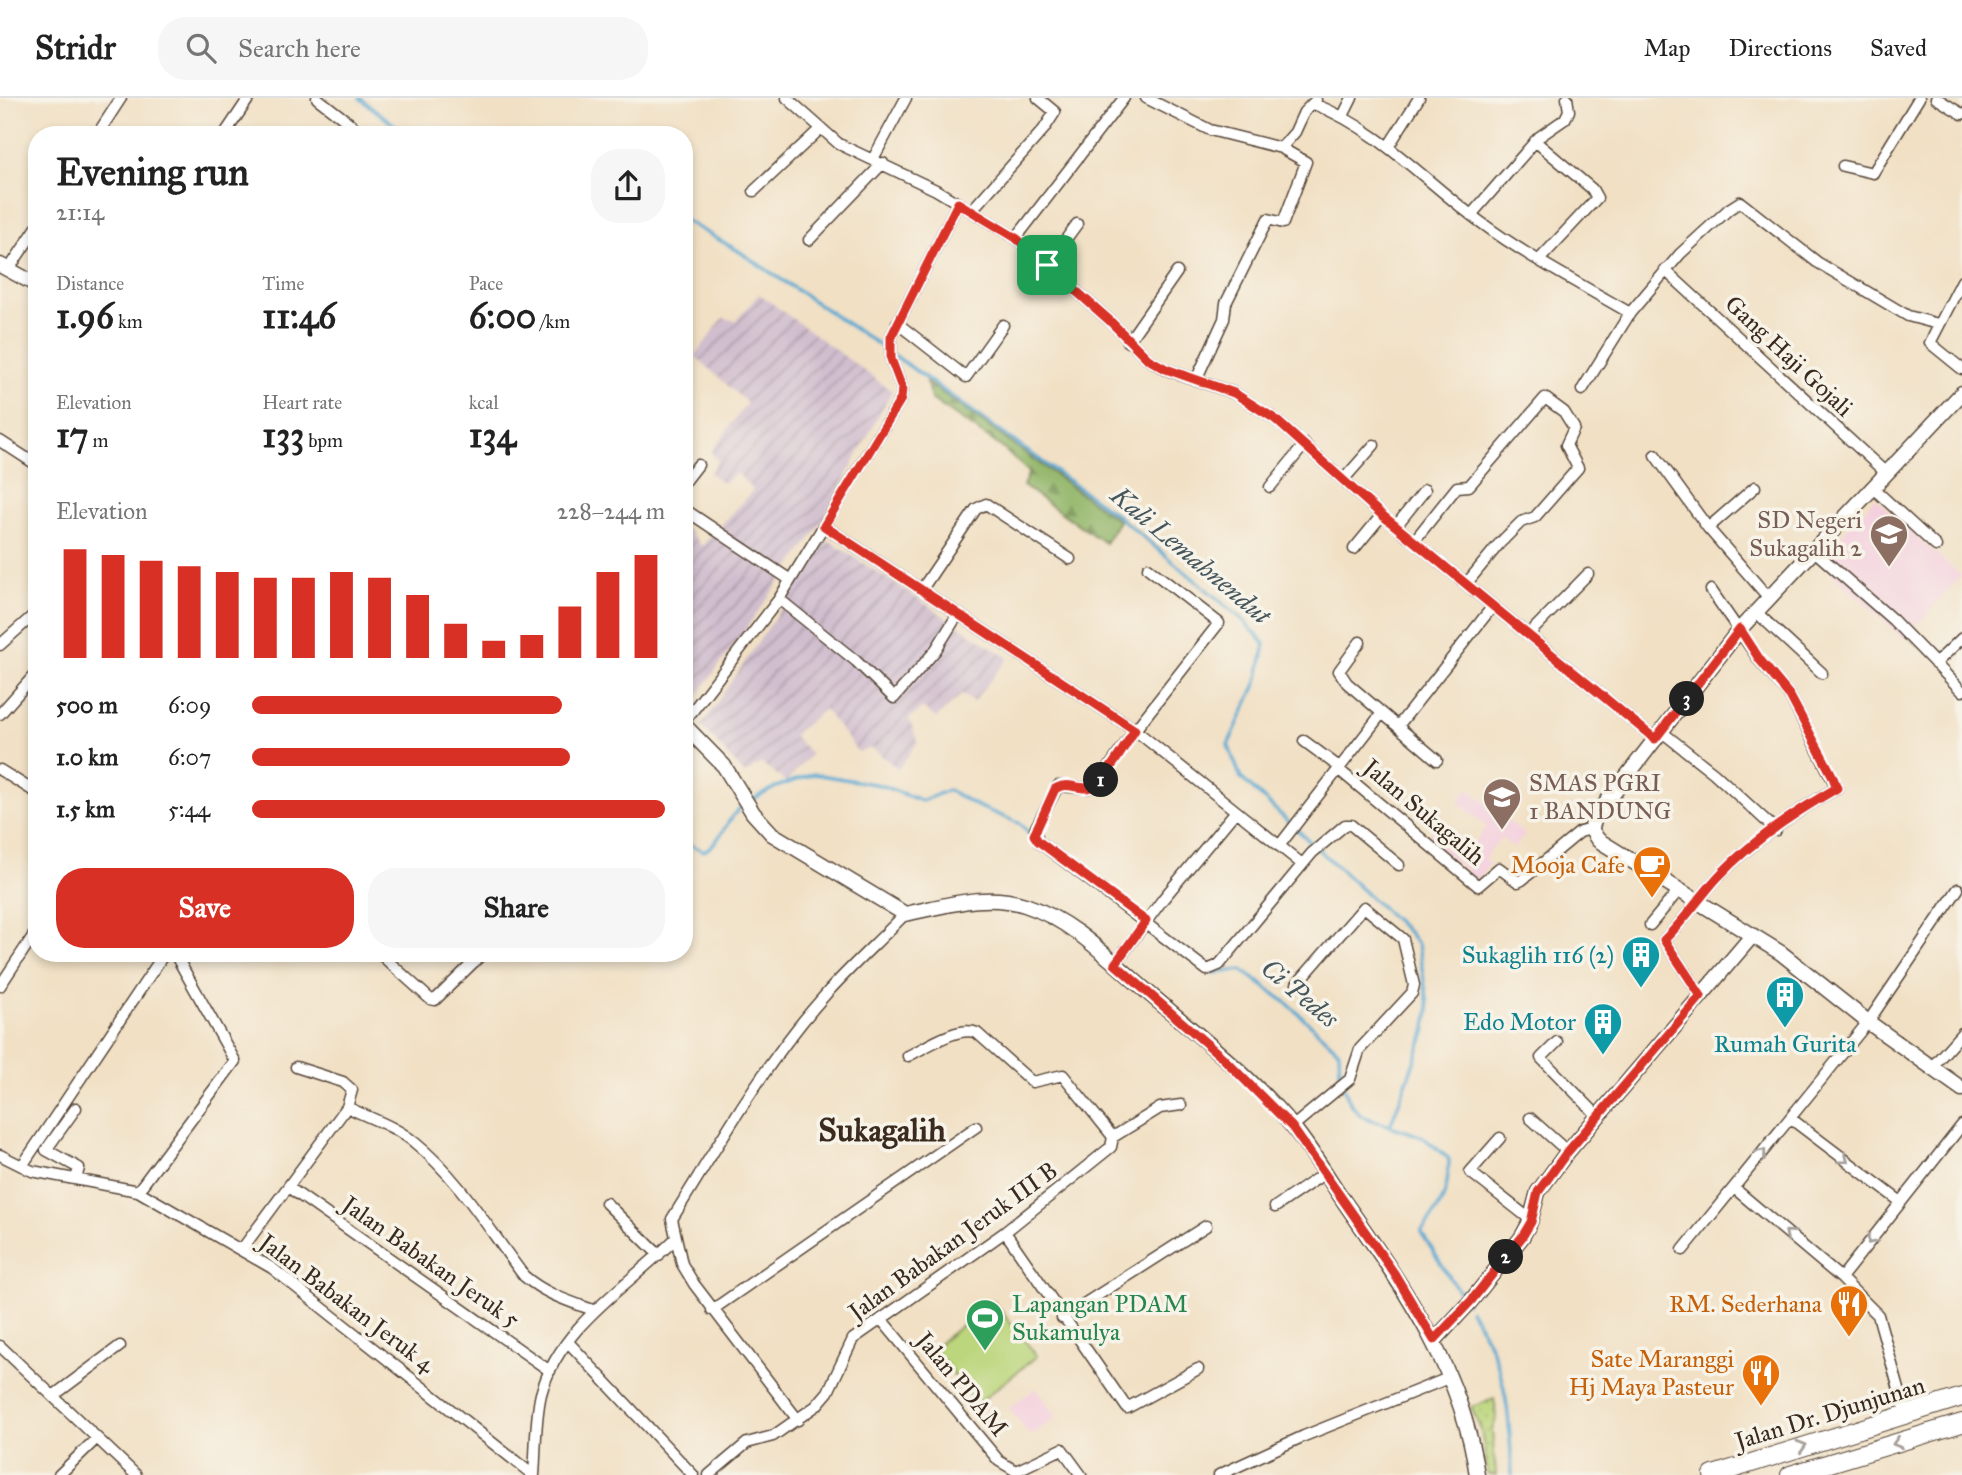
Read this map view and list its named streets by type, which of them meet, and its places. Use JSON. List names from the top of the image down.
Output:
{
  "streets": {
    "highway": ["Jalan Dr. Djunjunan"],
    "street": [
      "Gang Haji Gojali",
      "Jalan Sukagalih",
      "Jalan Babakan Jeruk III B",
      "Jalan Babakan Jeruk 5",
      "Jalan Babakan Jeruk 4",
      "Jalan PDAM"
    ]
  },
  "crossings": [
    ["Gang Haji Gojali", "Jalan Sukagalih"],
    ["Jalan Babakan Jeruk III B", "Jalan PDAM"]
  ],
  "districts": ["Sukagalih"],
  "water": ["Kali Lemahnendut", "Ci Pedes"],
  "places": {
    "school or university": ["SD Negeri Sukagalih 2", "SMAS PGRI 1 BANDUNG"],
    "cafe": ["Mooja Cafe"],
    "building": ["Sukaglih 116 (2)", "Rumah Gurita", "Edo Motor"],
    "restaurant": ["RM. Sederhana", "Sate Maranggi Hj Maya Pasteur"],
    "sports": ["Lapangan PDAM Sukamulya"]
  },
  "page": {
    "header": "Stridr",
    "search": "Search here",
    "nav": ["Map", "Directions", "Saved"],
    "heading": ["Evening run", "21:14"],
    "stats": [
      ["Distance", "1.96 km"],
      ["Time", "11:46"],
      ["Pace", "6:00 /km"],
      ["Elevation", "17 m"],
      ["Heart rate", "133 bpm"],
      ["kcal", "134"]
    ],
    "chart": ["Elevation", "228–244 m"],
    "list": [
      {
        "name": "500 m",
        "note": "6:09"
      },
      {
        "name": "1.0 km",
        "note": "6:07"
      },
      {
        "name": "1.5 km",
        "note": "5:44"
      }
    ],
    "pins": ["3", "1", "2"],
    "buttons": ["Save", "Share"]
  }
}
